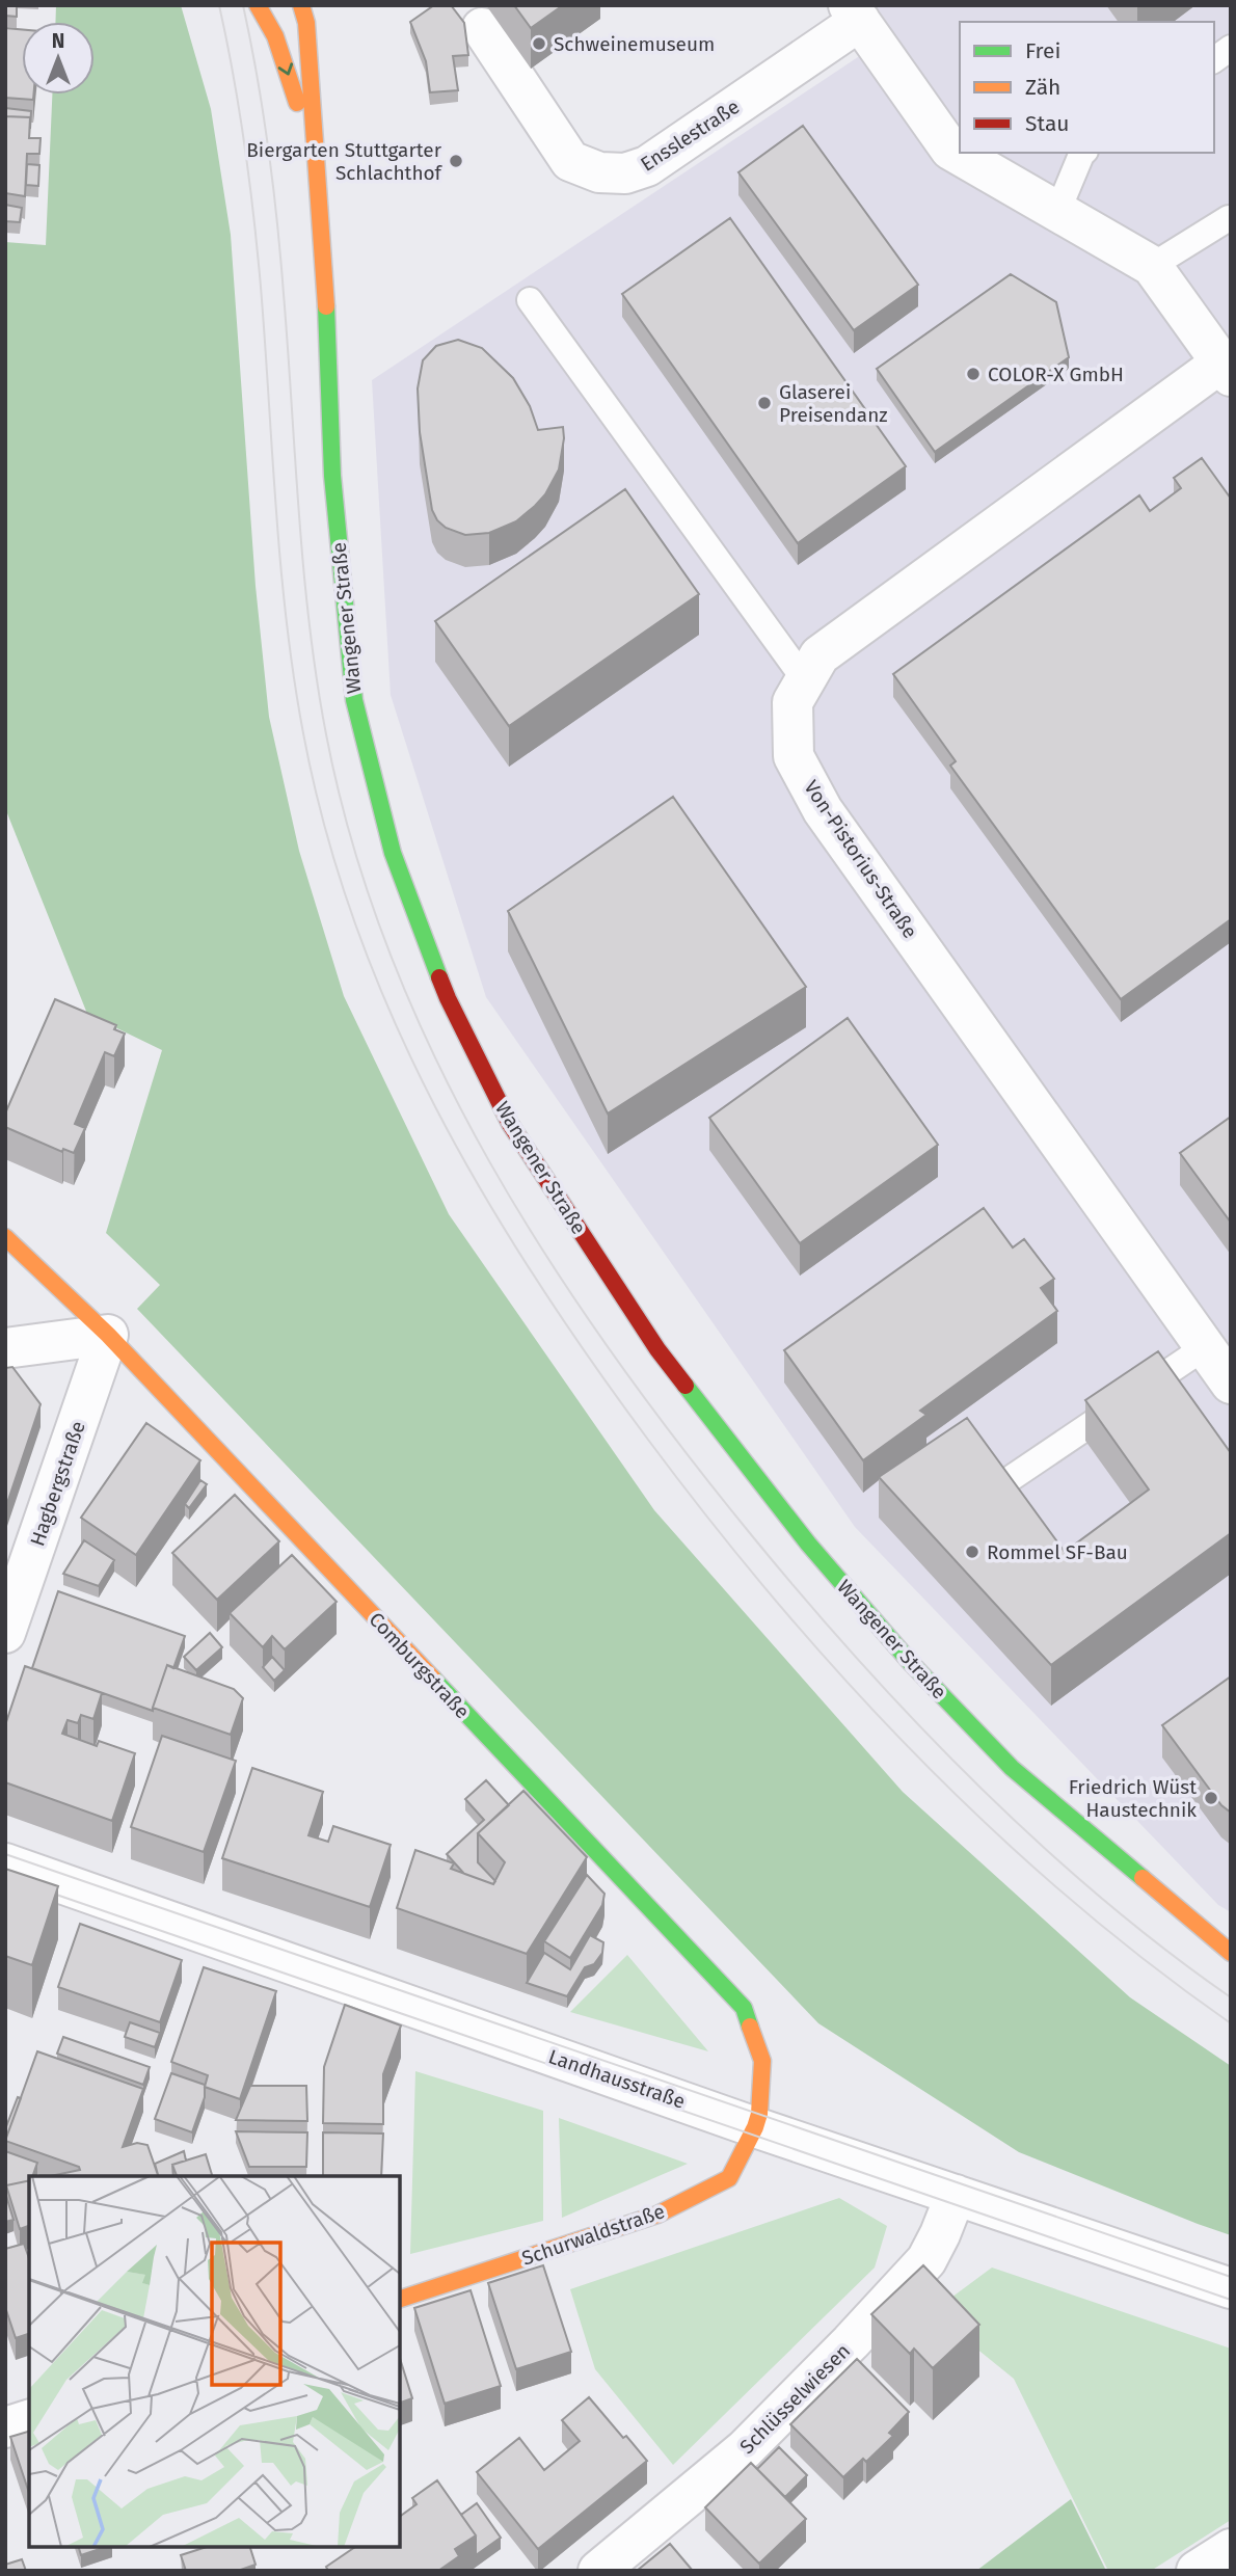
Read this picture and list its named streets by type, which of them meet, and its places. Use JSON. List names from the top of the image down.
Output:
{
  "streets": {
    "street": [
      "Ensslestraße",
      "Wangener Straße",
      "Von-Pistorius-Straße",
      "Hagbergstraße",
      "Comburgstraße",
      "Landhausstraße",
      "Schurwaldstraße",
      "Schlüsselwiesen"
    ]
  },
  "crossings": [
    ["Hagbergstraße", "Comburgstraße"],
    ["Comburgstraße", "Landhausstraße"],
    ["Comburgstraße", "Schurwaldstraße"],
    ["Landhausstraße", "Schurwaldstraße"],
    ["Landhausstraße", "Schlüsselwiesen"]
  ],
  "places": [
    "Schweinemuseum",
    "Biergarten Stuttgarter Schlachthof",
    "COLOR-X GmbH",
    "Glaserei Preisendanz",
    "Rommel SF-Bau",
    "Friedrich Wüst Haustechnik"
  ],
  "legend": ["Frei", "Zäh", "Stau"],
  "north": "top"
}
